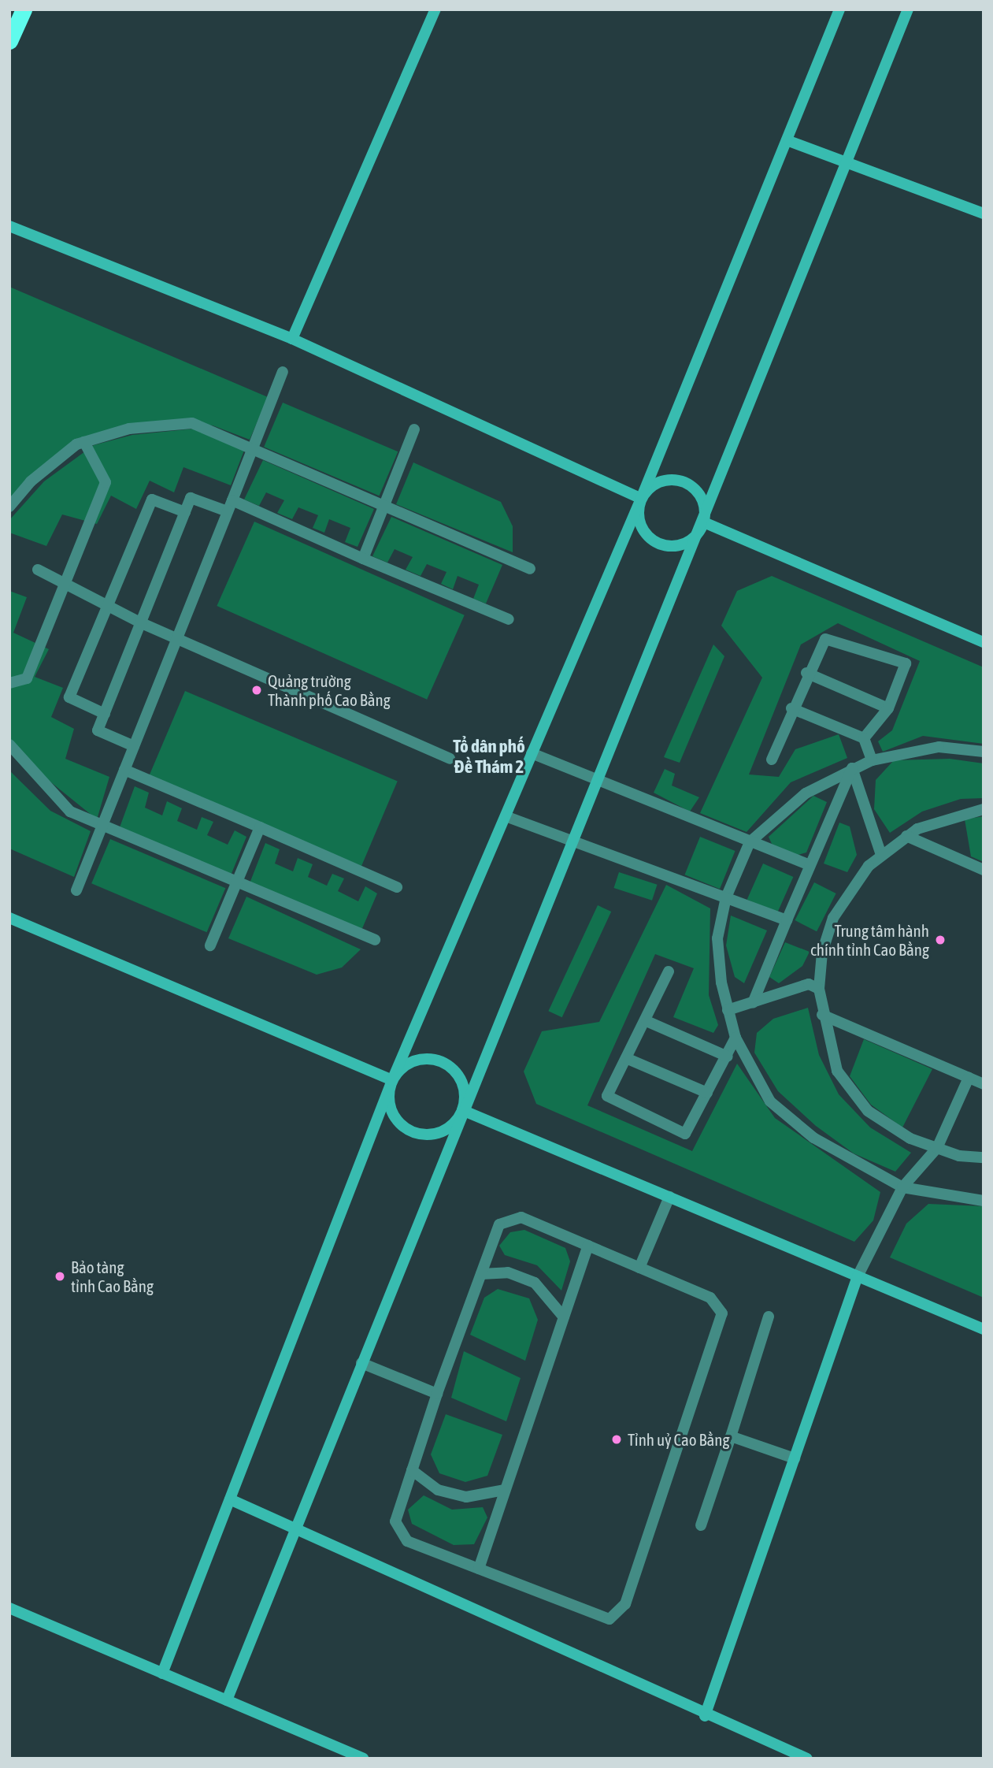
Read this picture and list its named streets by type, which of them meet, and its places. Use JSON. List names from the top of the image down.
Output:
{
  "districts": ["Tổ dân phố Đề Thám 2"],
  "places": [
    "Quảng trường Thành phố Cao Bằng",
    "Trung tâm hành chính tỉnh Cao Bằng",
    "Bảo tàng tỉnh Cao Bằng",
    "Tỉnh uỷ Cao Bằng"
  ]
}
